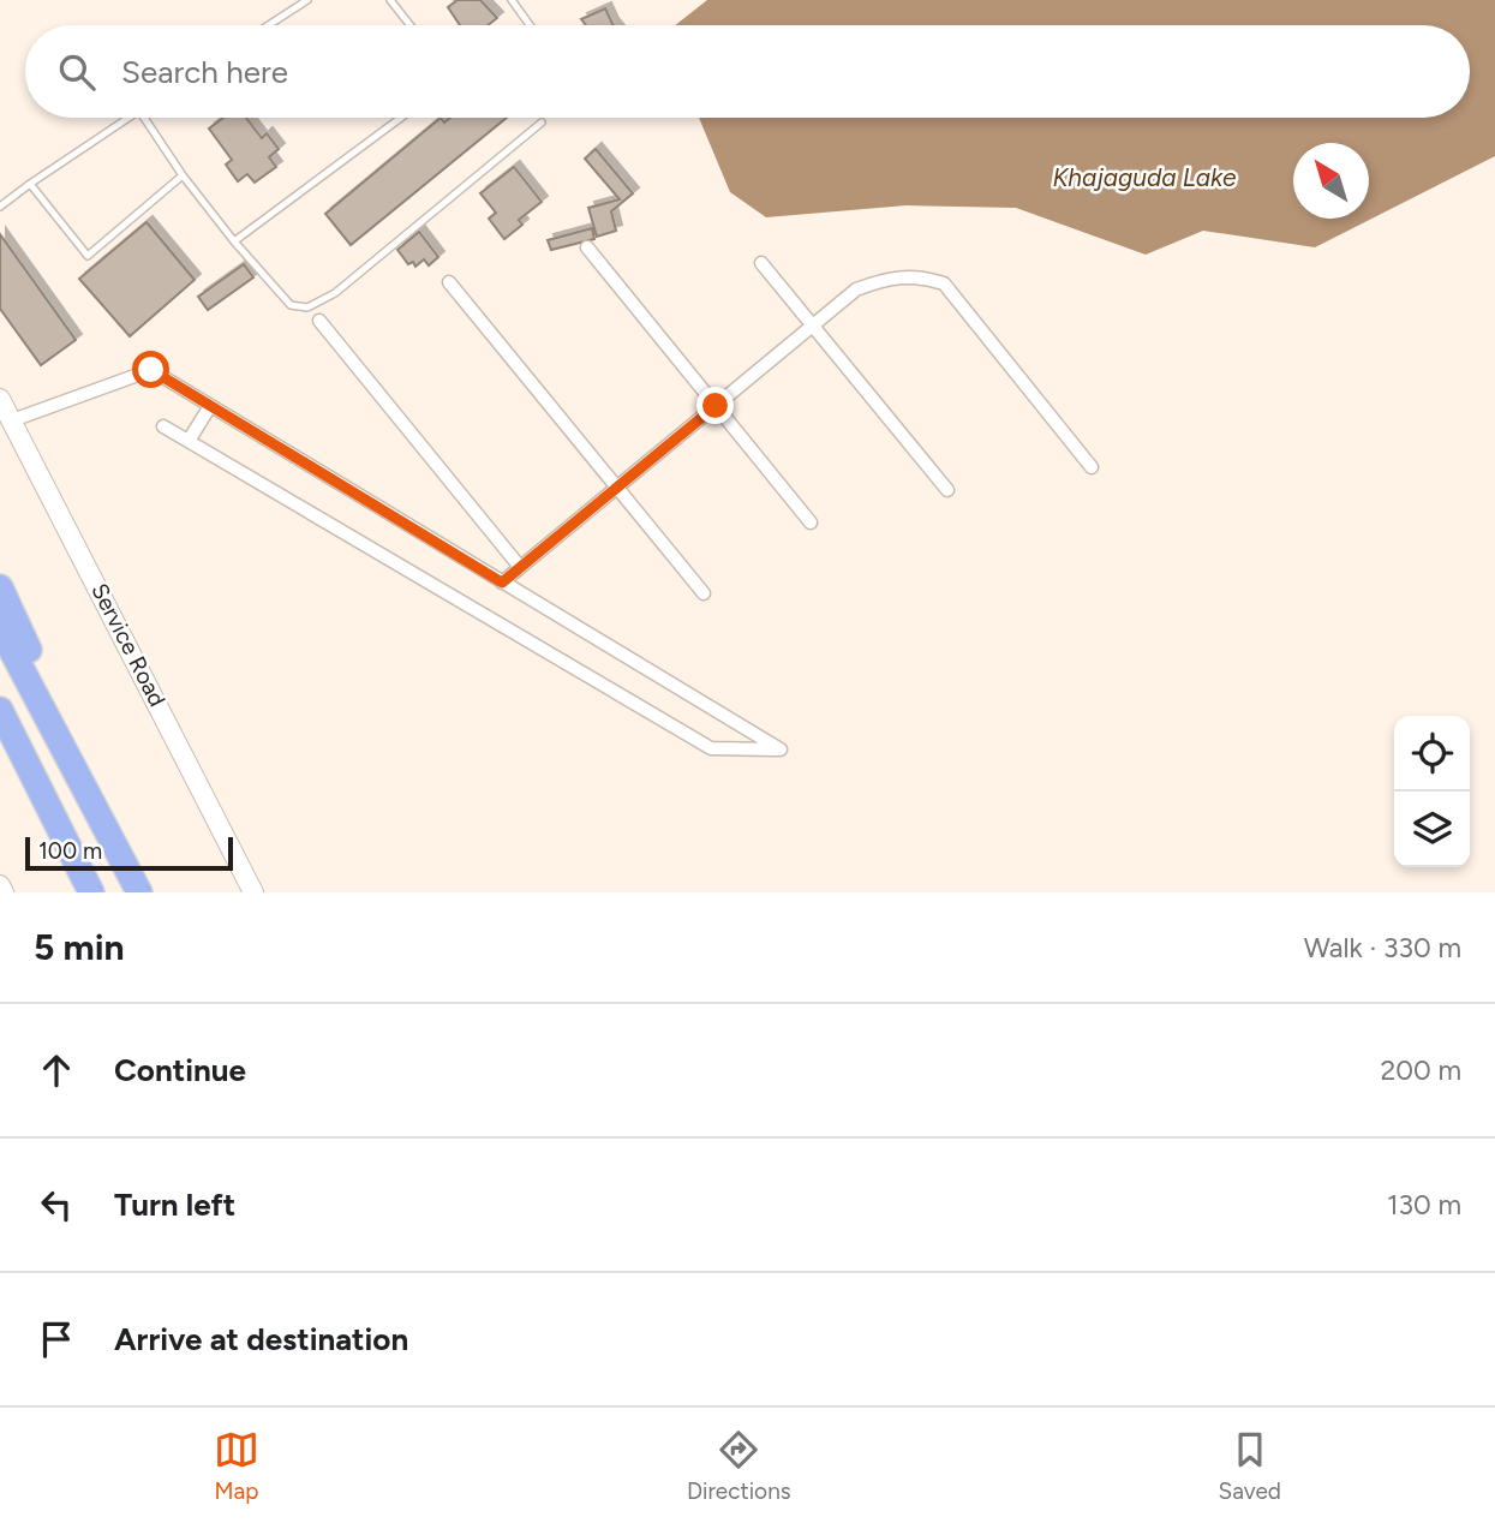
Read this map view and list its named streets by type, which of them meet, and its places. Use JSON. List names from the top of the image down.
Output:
{
  "streets": {
    "main road": ["Service Road"]
  },
  "water": ["Khajaguda Lake"],
  "scale_bar": "100 m",
  "north": "top left",
  "page": {
    "search": "Search here",
    "scale": "100 m",
    "heading": ["5 min", "Walk · 330 m"],
    "list": [
      ["Continue", "200 m"],
      ["Turn left", "130 m"],
      "Arrive at destination"
    ],
    "nav": ["Map", "Directions", "Saved"]
  }
}
